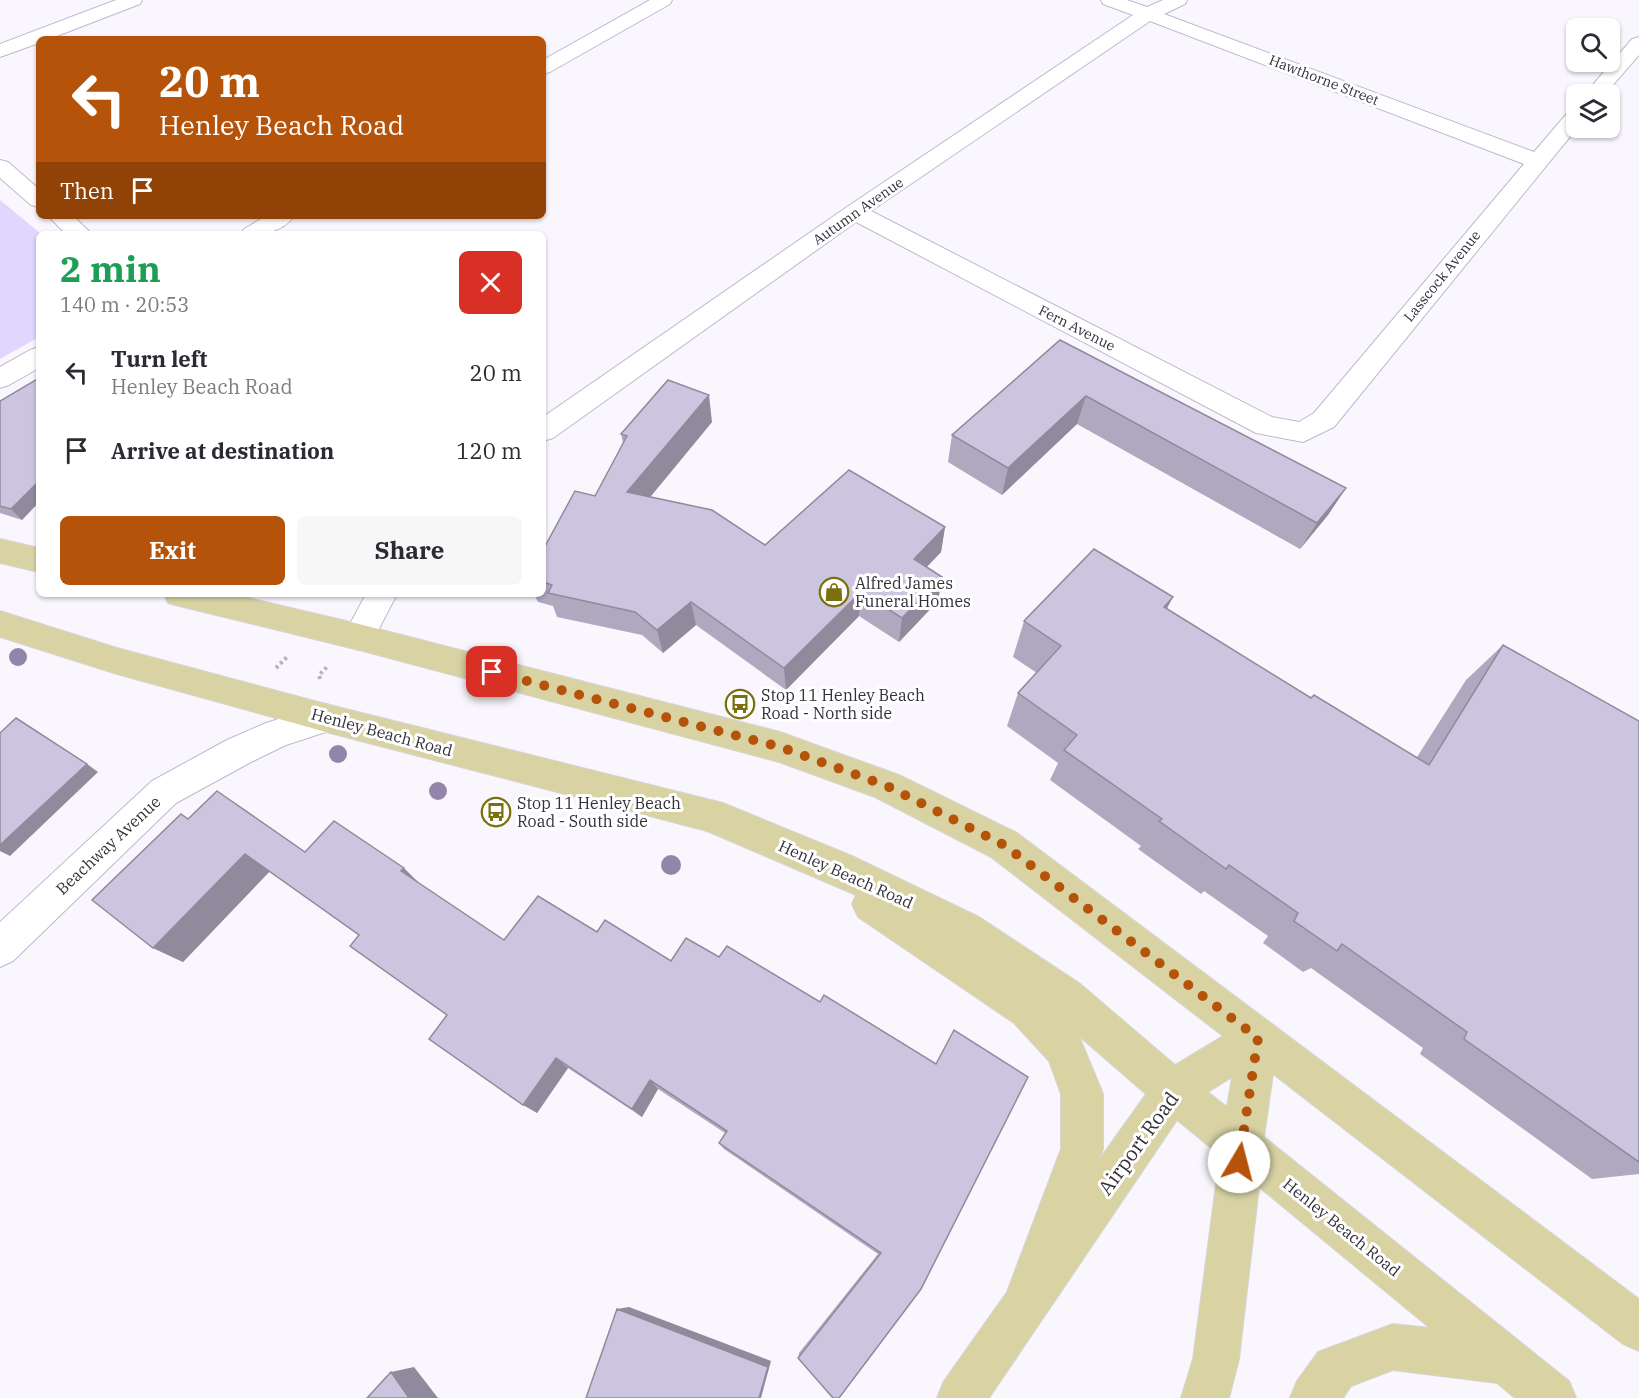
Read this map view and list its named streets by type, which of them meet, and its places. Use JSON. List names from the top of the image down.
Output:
{
  "streets": {
    "main road": ["Henley Beach Road", "Airport Road"],
    "street": [
      "Hawthorne Street",
      "Autumn Avenue",
      "Lasscock Avenue",
      "Fern Avenue",
      "Beachway Avenue"
    ]
  },
  "crossings": [
    ["Hawthorne Street", "Autumn Avenue"],
    ["Hawthorne Street", "Lasscock Avenue"],
    ["Autumn Avenue", "Fern Avenue"],
    ["Lasscock Avenue", "Fern Avenue"],
    ["Henley Beach Road", "Beachway Avenue"],
    ["Henley Beach Road", "Airport Road"]
  ],
  "places": {
    "shop": ["Alfred James Funeral Homes"],
    "bus stop": ["Stop 11 Henley Beach Road - North side", "Stop 11 Henley Beach Road - South side"]
  },
  "page": {
    "turn": ["20 m", "Henley Beach Road"],
    "then": "Then",
    "heading": ["2 min", "140 m · 20:53"],
    "list": [
      {
        "name": "Turn left",
        "note": "Henley Beach Road",
        "value": "20 m"
      },
      {
        "name": "Arrive at destination",
        "value": "120 m"
      }
    ],
    "buttons": ["Exit", "Share"]
  }
}
